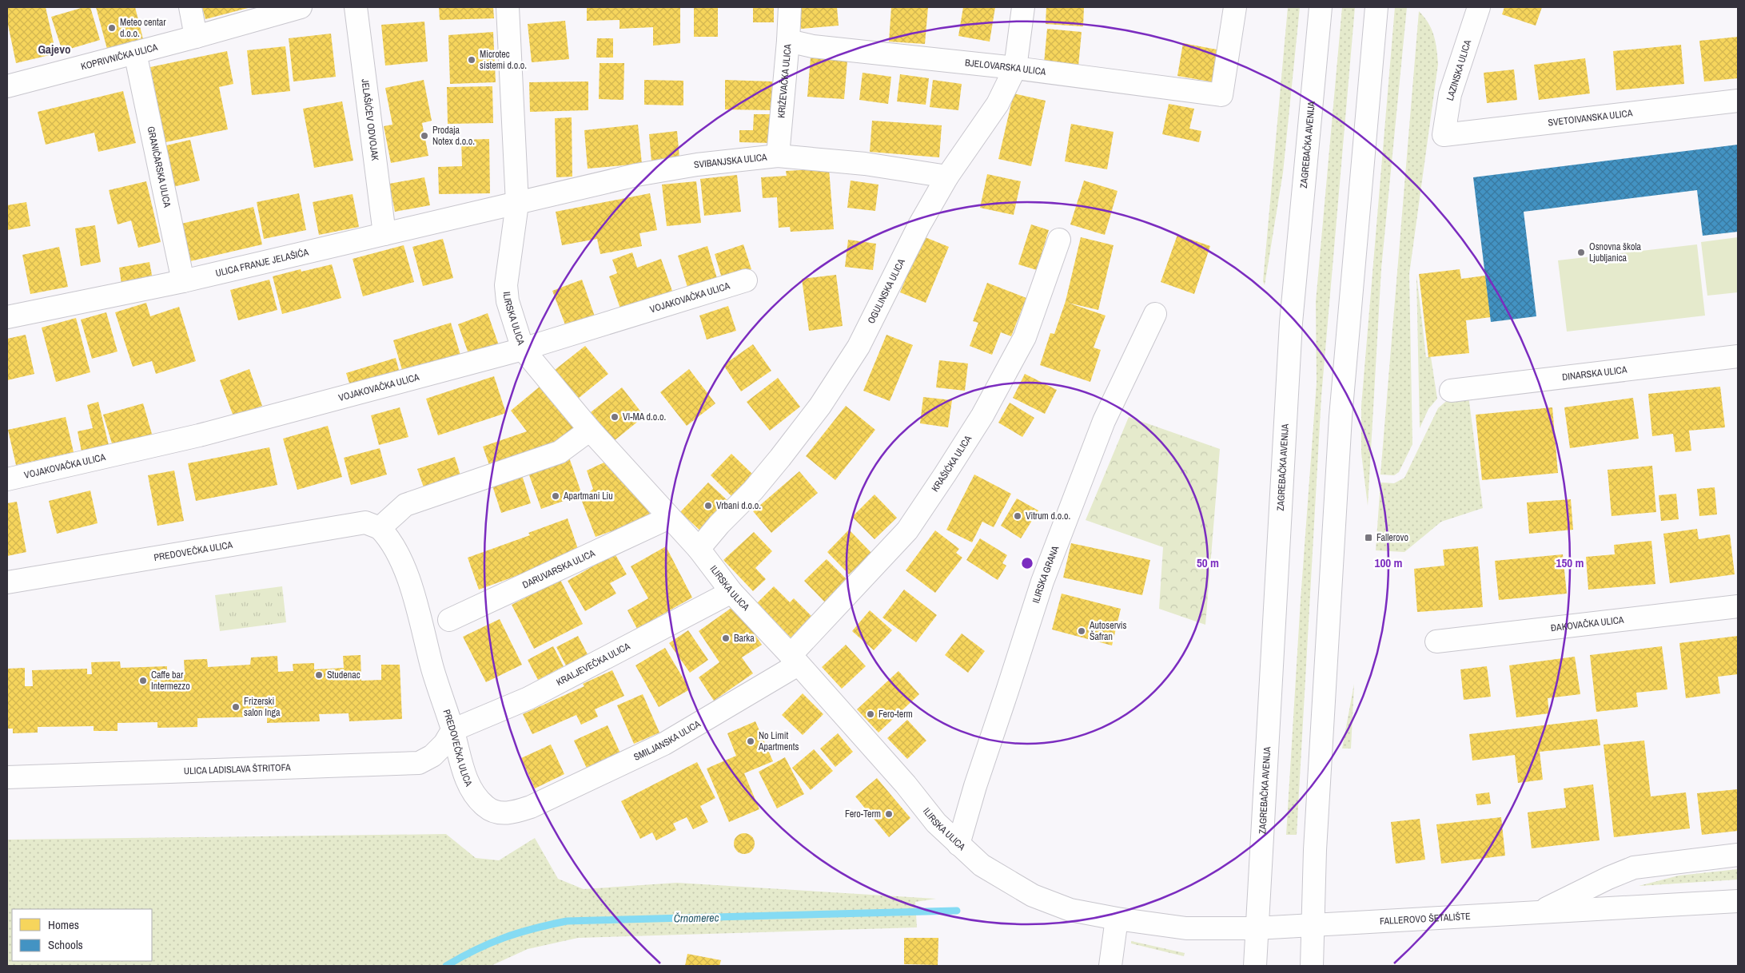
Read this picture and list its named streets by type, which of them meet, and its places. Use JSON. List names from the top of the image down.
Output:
{
  "streets": {
    "street": [
      "KOPRIVNIČKA ULICA",
      "BJELOVARSKA ULICA",
      "LAZINSKA ULICA",
      "KRIŽEVAČKA ULICA",
      "SVETOIVANSKA ULICA",
      "JELAŠIĆEV ODVOJAK",
      "ZAGREBAČKA AVENIJA",
      "SVIBANJSKA ULICA",
      "GRANIČARSKA ULICA",
      "ULICA FRANJE JELAŠIĆA",
      "OGULINSKA ULICA",
      "VOJAKOVAČKA ULICA",
      "ILIRSKA ULICA",
      "DINARSKA ULICA",
      "KRAŠIĆKA ULICA",
      "PREDOVEČKA ULICA",
      "DARUVARSKA ULICA",
      "ILIRSKA GRANA",
      "ĐAKOVAČKA ULICA",
      "KRALJEVEČKA ULICA",
      "SMILJANSKA ULICA",
      "ULICA LADISLAVA ŠTRITOFA",
      "FALLEROVO ŠETALIŠTE"
    ]
  },
  "crossings": [
    ["KOPRIVNIČKA ULICA", "GRANIČARSKA ULICA"],
    ["BJELOVARSKA ULICA", "KRIŽEVAČKA ULICA"],
    ["BJELOVARSKA ULICA", "OGULINSKA ULICA"],
    ["LAZINSKA ULICA", "SVETOIVANSKA ULICA"],
    ["KRIŽEVAČKA ULICA", "SVIBANJSKA ULICA"],
    ["JELAŠIĆEV ODVOJAK", "ULICA FRANJE JELAŠIĆA"],
    ["ZAGREBAČKA AVENIJA", "ILIRSKA ULICA"],
    ["SVIBANJSKA ULICA", "ULICA FRANJE JELAŠIĆA"],
    ["SVIBANJSKA ULICA", "OGULINSKA ULICA"],
    ["SVIBANJSKA ULICA", "ILIRSKA ULICA"],
    ["GRANIČARSKA ULICA", "ULICA FRANJE JELAŠIĆA"],
    ["ULICA FRANJE JELAŠIĆA", "ILIRSKA ULICA"],
    ["OGULINSKA ULICA", "ILIRSKA ULICA"],
    ["VOJAKOVAČKA ULICA", "ILIRSKA ULICA"],
    ["ILIRSKA ULICA", "KRAŠIĆKA ULICA"],
    ["ILIRSKA ULICA", "DARUVARSKA ULICA"],
    ["ILIRSKA ULICA", "ILIRSKA GRANA"],
    ["ILIRSKA ULICA", "KRALJEVEČKA ULICA"],
    ["ILIRSKA ULICA", "SMILJANSKA ULICA"],
    ["KRAŠIĆKA ULICA", "SMILJANSKA ULICA"],
    ["PREDOVEČKA ULICA", "KRALJEVEČKA ULICA"],
    ["PREDOVEČKA ULICA", "SMILJANSKA ULICA"],
    ["PREDOVEČKA ULICA", "ULICA LADISLAVA ŠTRITOFA"],
    ["KRALJEVEČKA ULICA", "ULICA LADISLAVA ŠTRITOFA"]
  ],
  "districts": ["Gajevo"],
  "water": ["Črnomerec"],
  "places": {
    "other": [
      "Meteo centar d.o.o.",
      "Microtec sistemi d.o.o.",
      "Prodaja Notex d.o.o.",
      "Osnovna škola Ljubljanica",
      "VI-MA d.o.o.",
      "Apartmani Liu",
      "Vrbani d.o.o.",
      "Vitrum d.o.o.",
      "Autoservis Šafran",
      "Barka",
      "Studenac",
      "Caffe bar Intermezzo",
      "Frizerski salon Inga",
      "Fero-term",
      "No Limit Apartments",
      "Fero-Term"
    ],
    "transit": ["Fallerovo"]
  },
  "legend": ["Homes", "Schools"],
  "rings": ["50 m", "100 m", "150 m"]
}
